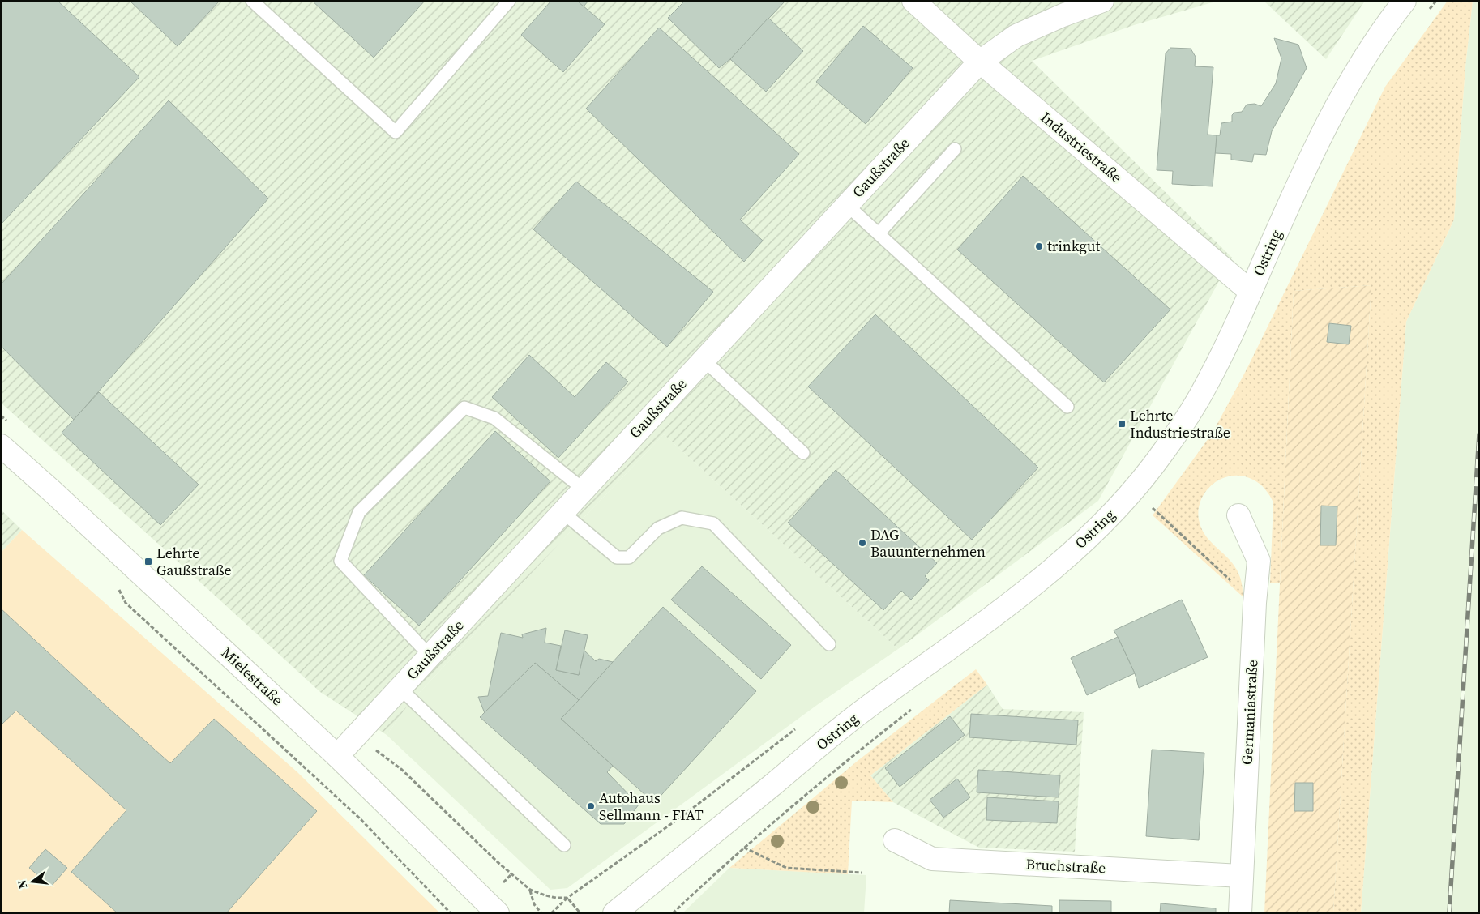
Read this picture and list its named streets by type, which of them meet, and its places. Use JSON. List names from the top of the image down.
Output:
{
  "streets": {
    "street": [
      "Industriestraße",
      "Gaußstraße",
      "Ostring",
      "Mielestraße",
      "Germaniastraße",
      "Bruchstraße"
    ]
  },
  "crossings": [
    ["Industriestraße", "Gaußstraße"],
    ["Industriestraße", "Ostring"],
    ["Gaußstraße", "Mielestraße"],
    ["Germaniastraße", "Bruchstraße"]
  ],
  "places": {
    "other": ["trinkgut", "DAG Bauunternehmen", "Autohaus Sellmann - FIAT"],
    "transit": ["Lehrte Industriestraße", "Lehrte Gaußstraße"]
  },
  "north": "left"
}
